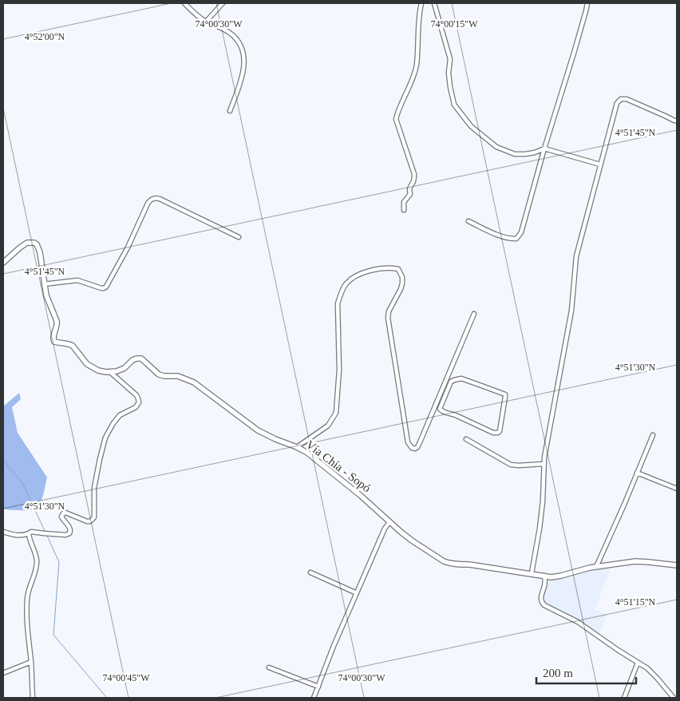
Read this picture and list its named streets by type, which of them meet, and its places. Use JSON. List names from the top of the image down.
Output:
{
  "streets": {
    "street": ["Vía Chía - Sopó"]
  },
  "scale_bar": "200 m",
  "coordinates": [
    "74°00'30\"W",
    "74°00'15\"W",
    "4°52'00\"N",
    "4°51'45\"N",
    "4°51'30\"N",
    "4°51'15\"N",
    "74°00'45\"W"
  ]
}
